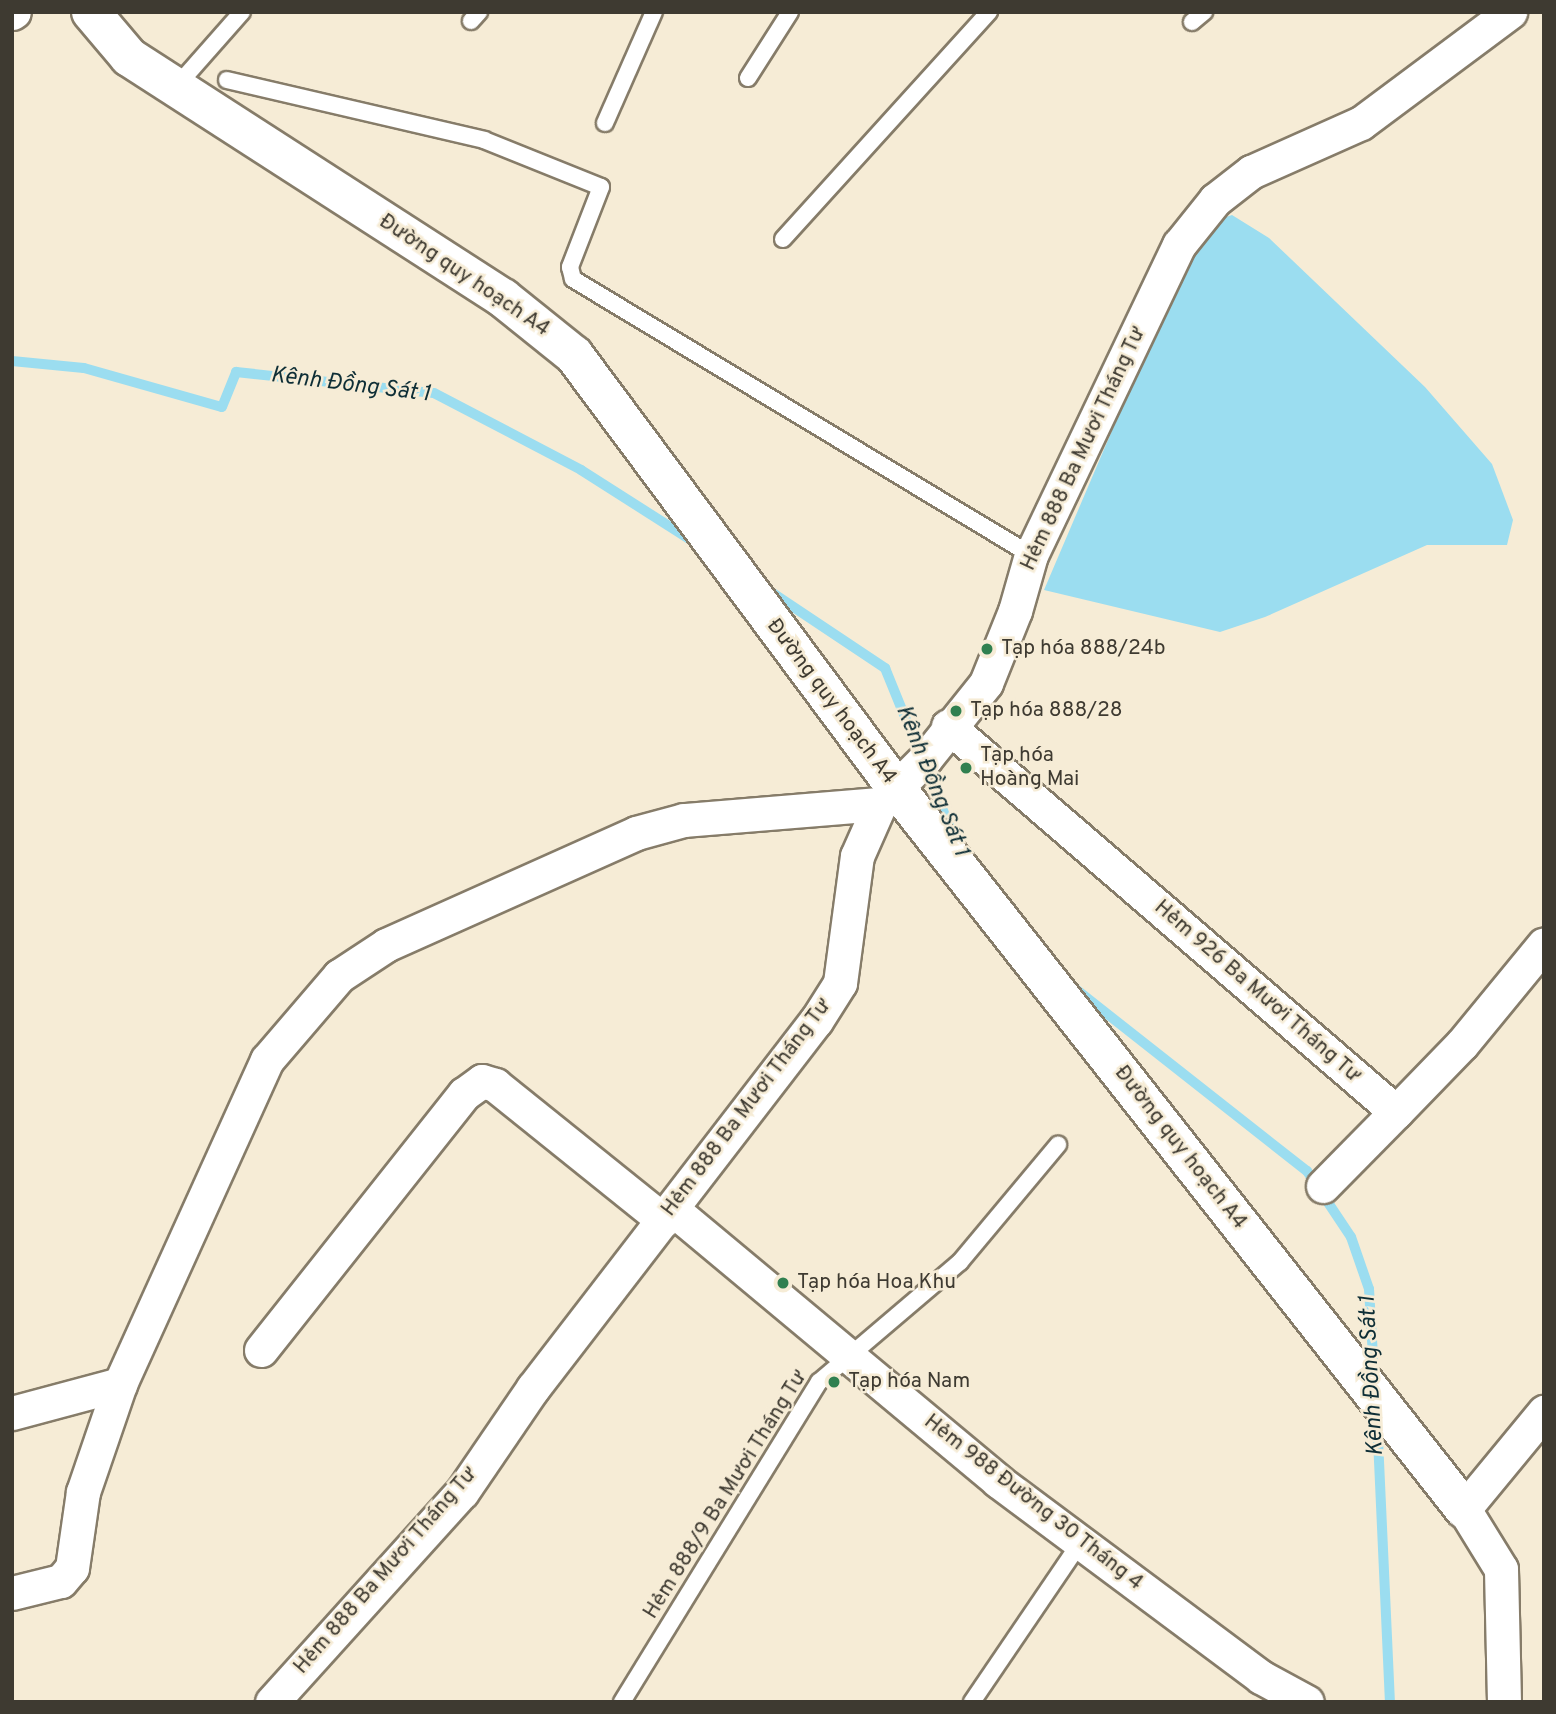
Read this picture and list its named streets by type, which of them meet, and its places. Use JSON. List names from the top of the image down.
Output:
{
  "streets": {
    "street": [
      "Đường quy hoạch A4",
      "Hẻm 888 Ba Mươi Tháng Tư",
      "Hẻm 926 Ba Mươi Tháng Tư",
      "Hẻm 988 Đường 30 Tháng 4"
    ],
    "lane": ["Hẻm 888/9 Ba Mươi Tháng Tư"]
  },
  "crossings": [
    ["Đường quy hoạch A4", "Hẻm 888 Ba Mươi Tháng Tư"],
    ["Hẻm 888 Ba Mươi Tháng Tư", "Hẻm 926 Ba Mươi Tháng Tư"],
    ["Hẻm 888 Ba Mươi Tháng Tư", "Hẻm 988 Đường 30 Tháng 4"],
    ["Hẻm 888/9 Ba Mươi Tháng Tư", "Hẻm 988 Đường 30 Tháng 4"]
  ],
  "water": ["Kênh Đồng Sát 1"],
  "places": [
    "Tạp hóa 888/24b",
    "Tạp hóa 888/28",
    "Tạp hóa Hoàng Mai",
    "Tạp hóa Hoa Khu",
    "Tạp hóa Nam"
  ]
}
